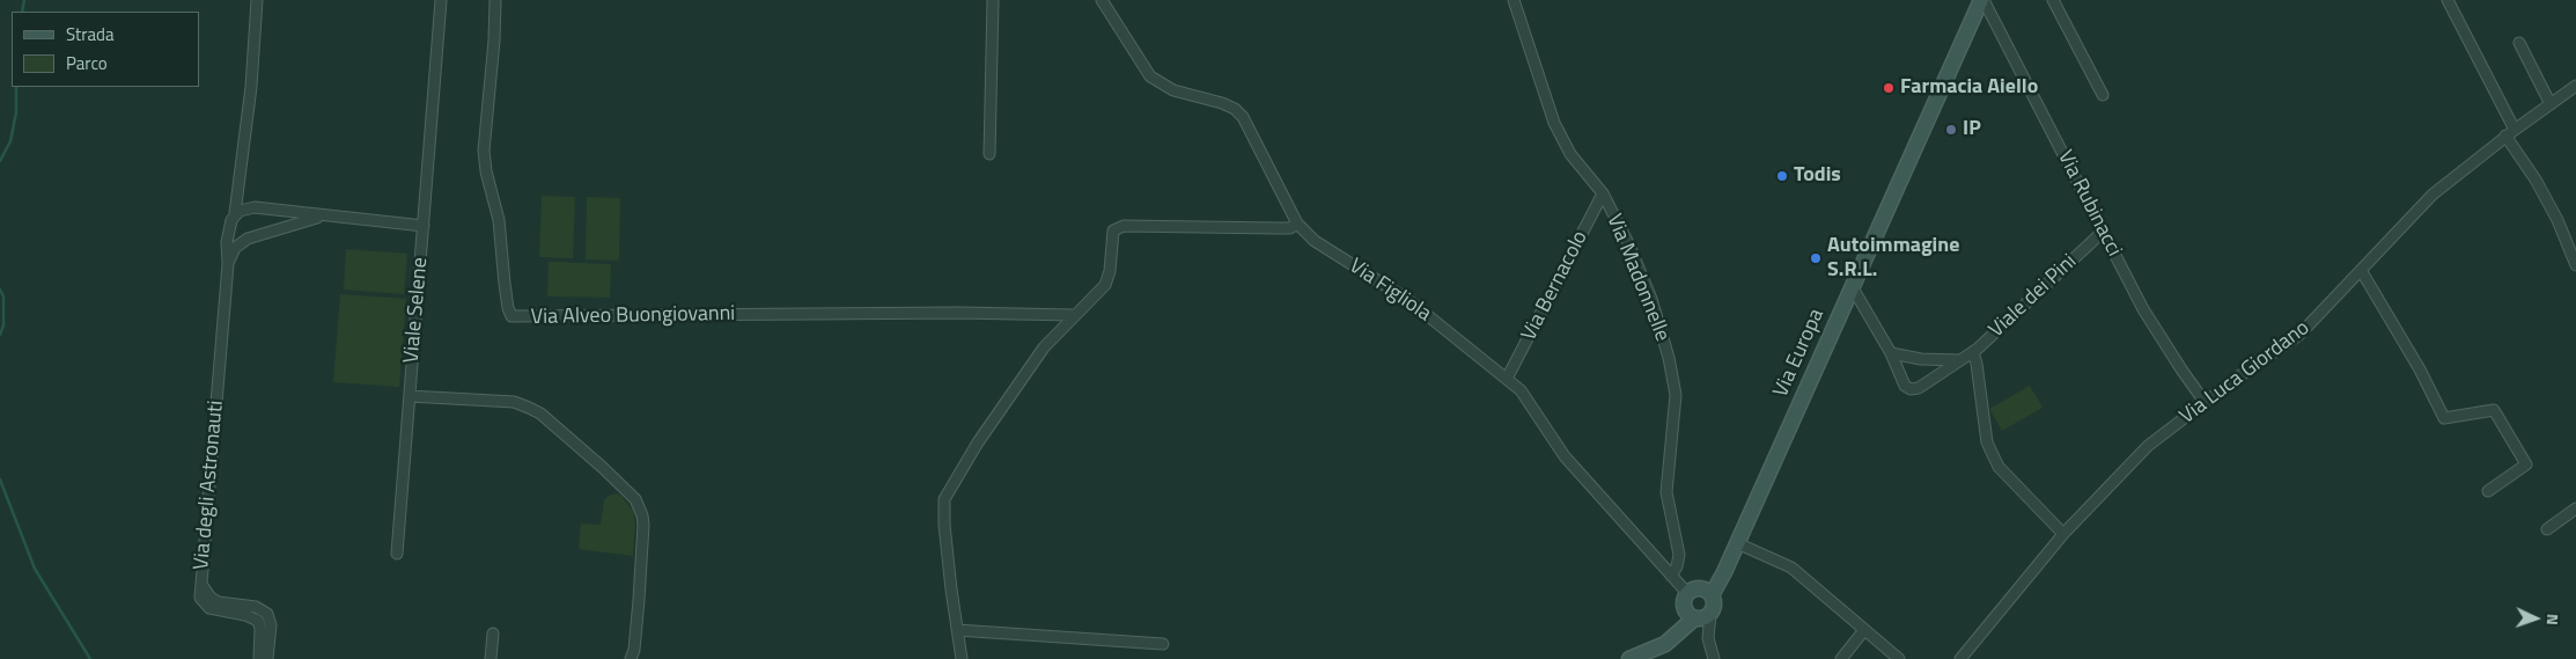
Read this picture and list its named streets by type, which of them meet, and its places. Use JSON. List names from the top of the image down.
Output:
{
  "streets": {
    "street": [
      "Via Rubinacci",
      "Via Madonnelle",
      "Via Bernacolo",
      "Via Figliola",
      "Viale dei Pini",
      "Viale Selene",
      "Via Alveo Buongiovanni",
      "Via Europa",
      "Via Luca Giordano",
      "Via degli Astronauti"
    ]
  },
  "crossings": [
    ["Via Rubinacci", "Viale dei Pini"],
    ["Via Rubinacci", "Via Europa"],
    ["Via Rubinacci", "Via Luca Giordano"],
    ["Via Madonnelle", "Via Bernacolo"],
    ["Via Madonnelle", "Via Figliola"],
    ["Via Bernacolo", "Via Figliola"],
    ["Via Figliola", "Via Europa"],
    ["Viale dei Pini", "Via Europa"]
  ],
  "places": [
    "Farmacia Aiello",
    "IP",
    "Todis",
    "Autoimmagine S.R.L."
  ],
  "legend": ["Strada", "Parco"],
  "north": "right"
}
